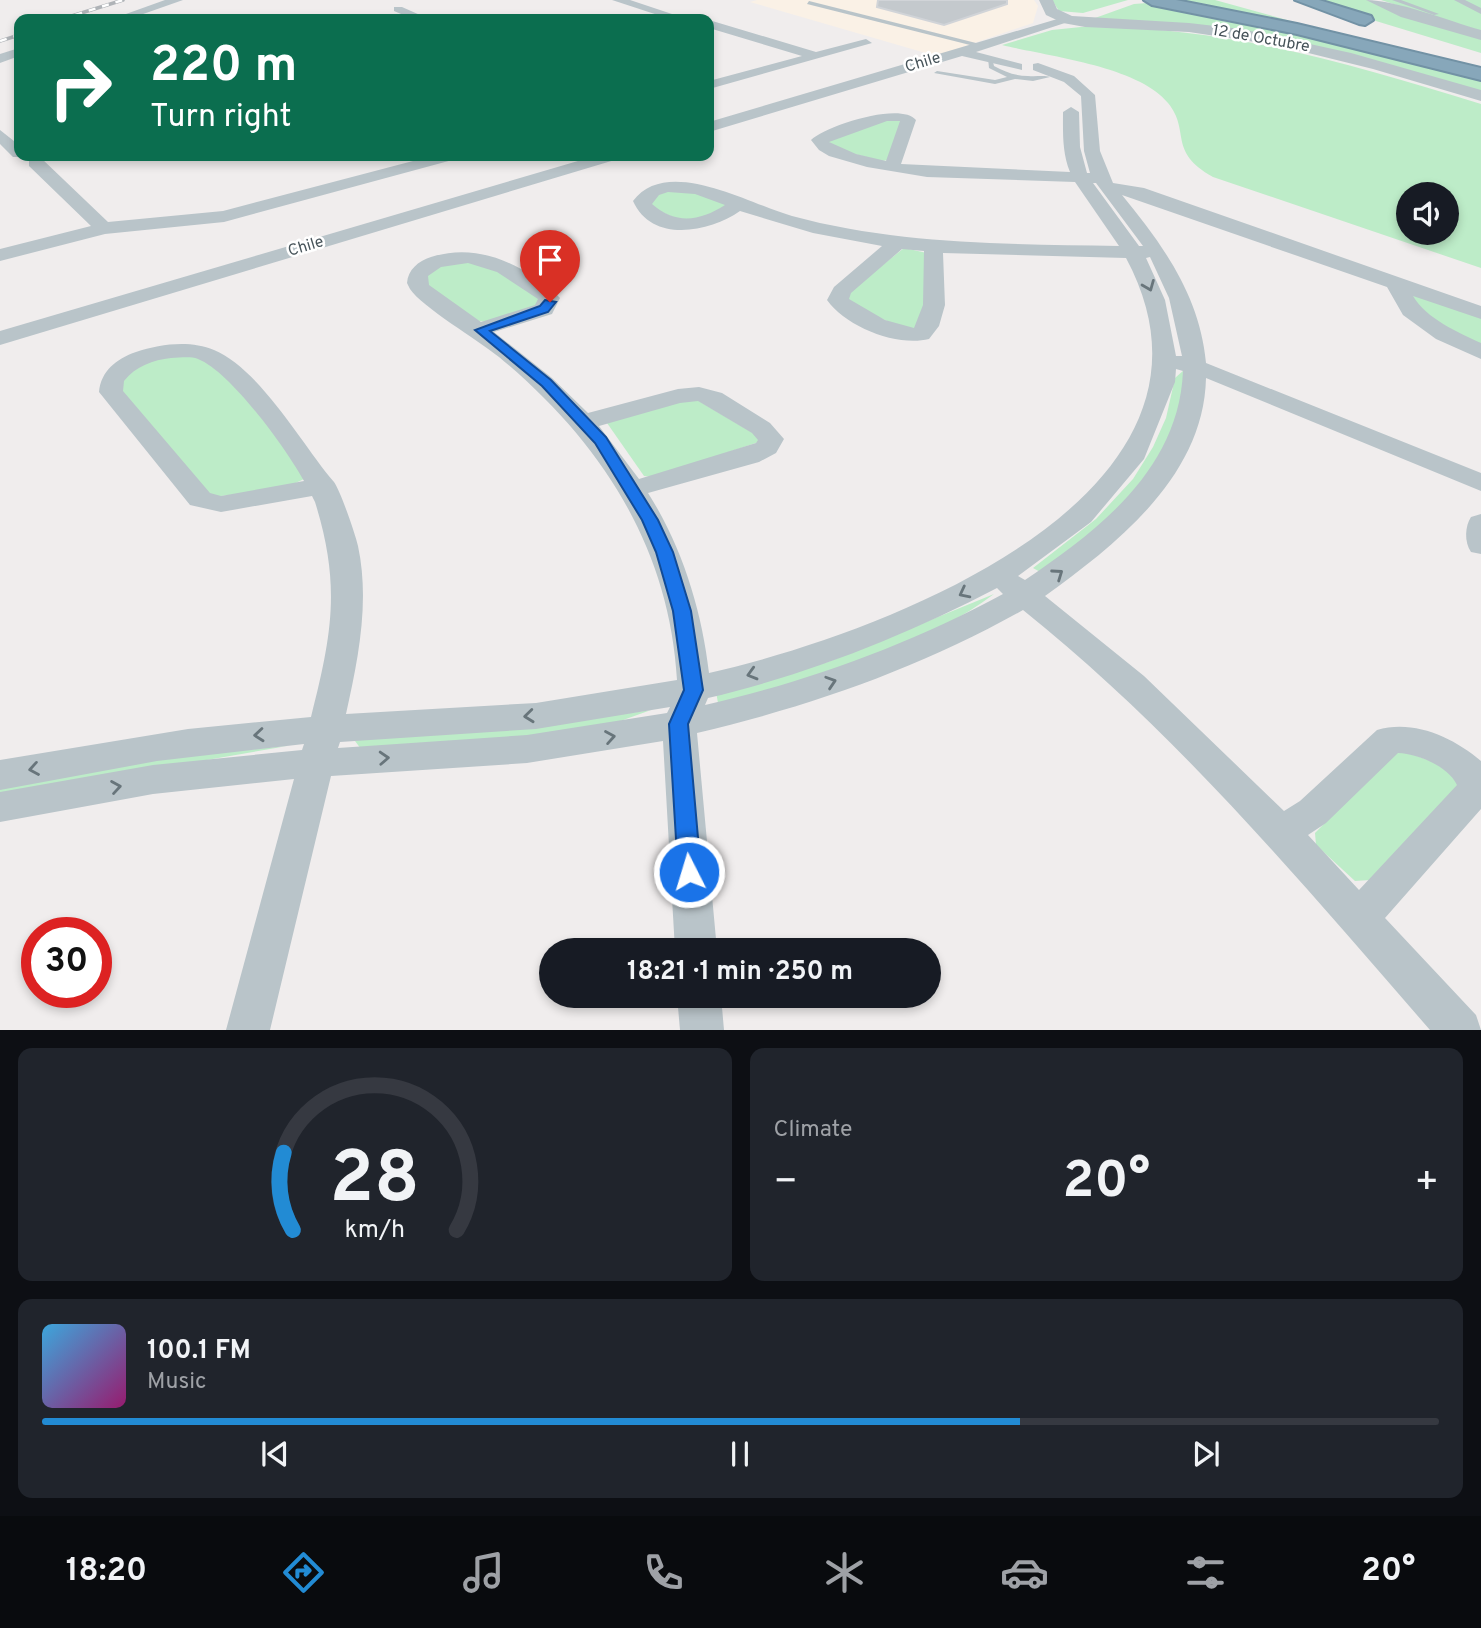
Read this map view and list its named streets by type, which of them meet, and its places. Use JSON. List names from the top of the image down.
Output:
{
  "streets": {
    "street": ["12 de Octubre", "Chile"]
  },
  "crossings": [
    ["12 de Octubre", "Chile"]
  ],
  "page": {
    "turn": ["220 m", "Turn right"],
    "limit": "30",
    "trip": "18:21 · 1 min · 250 m",
    "tile": "Climate",
    "heat": ["−", "20°", "+"],
    "song": ["100.1 FM", "Music"],
    "tabs": ["18:20", "20°"],
    "gauge": ["28", "km/h"]
  }
}
